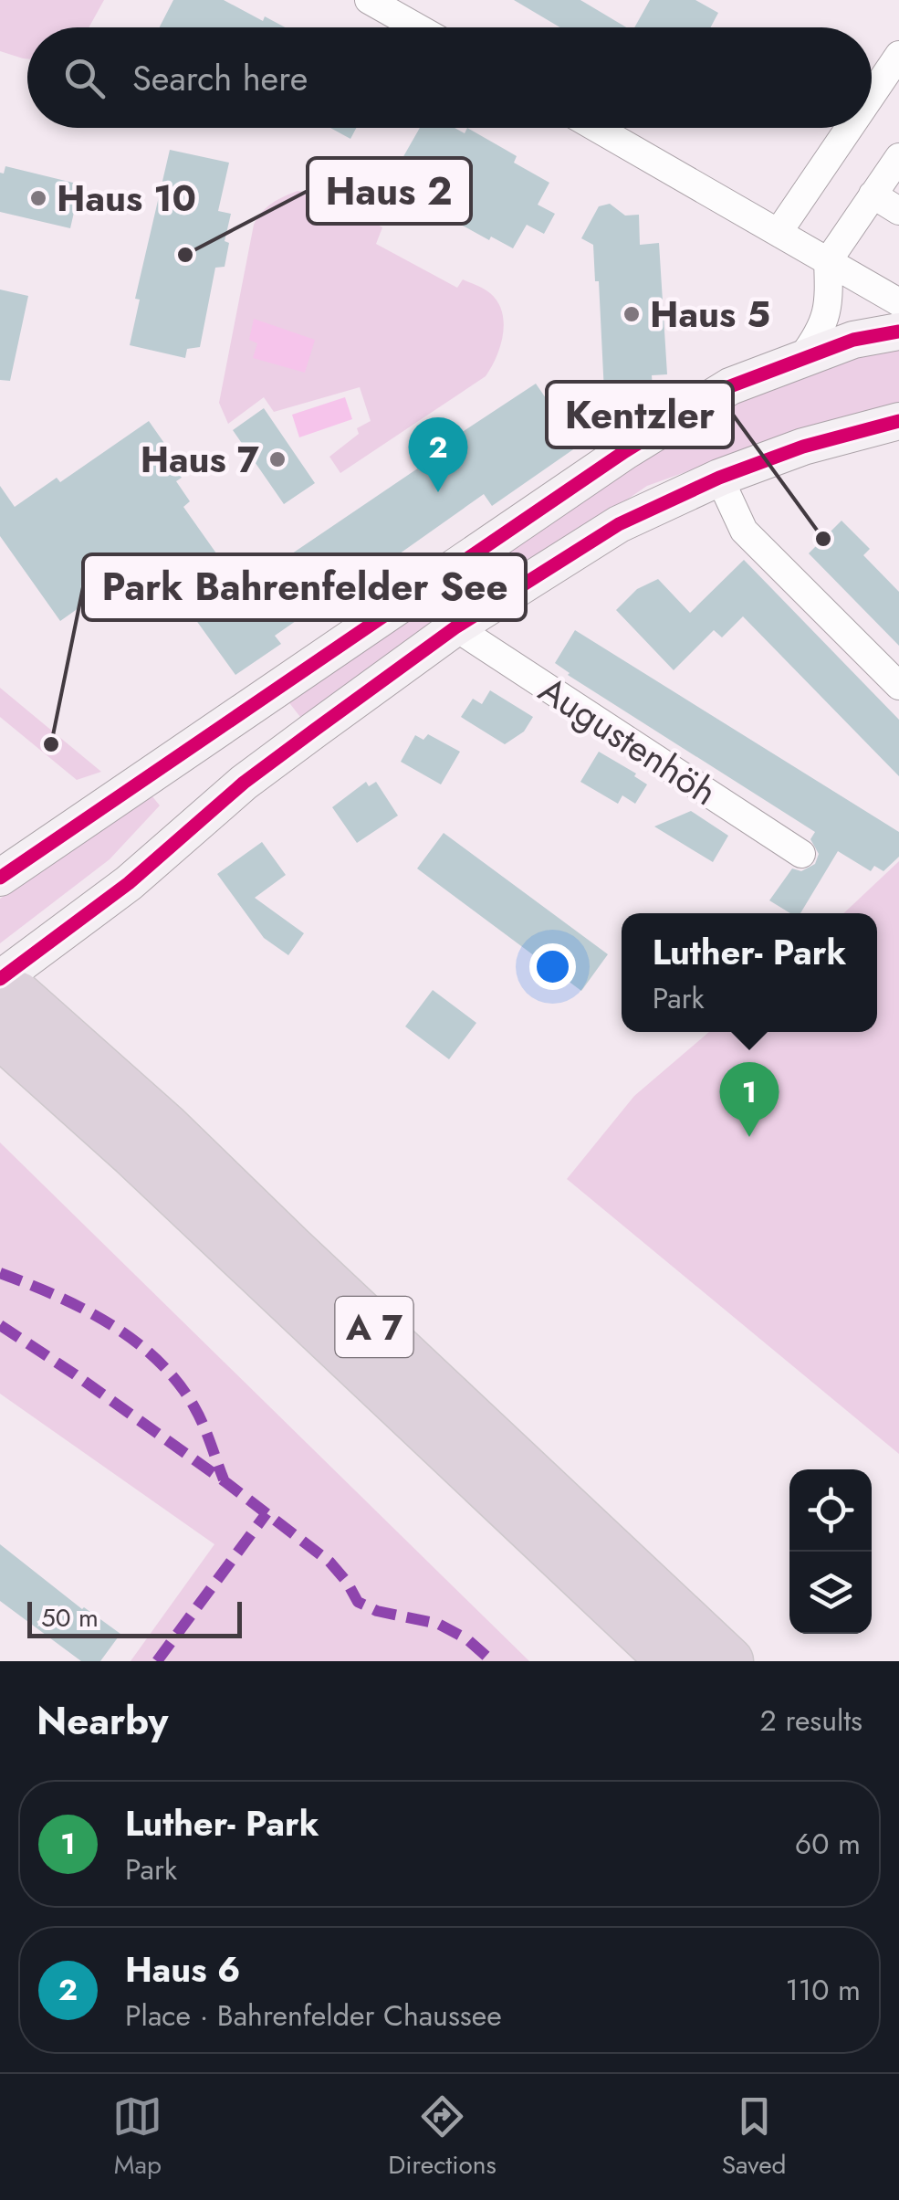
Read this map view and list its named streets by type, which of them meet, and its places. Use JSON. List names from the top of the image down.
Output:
{
  "streets": {
    "highway": ["A 7"],
    "street": ["Augustenhöh"]
  },
  "places": [
    "Haus 10",
    "Haus 2",
    "Haus 5",
    "Haus 7",
    "Kentzler",
    "Park Bahrenfelder See"
  ],
  "scale_bar": "50 m",
  "page": {
    "search": "Search here",
    "pins": ["2", "1"],
    "popup": ["Luther- Park", "Park"],
    "scale": "50 m",
    "heading": ["Nearby", "2 results"],
    "list": [
      {
        "mark": "1",
        "name": "Luther- Park",
        "note": "Park",
        "value": "60 m"
      },
      {
        "mark": "2",
        "name": "Haus 6",
        "note": "Place · Bahrenfelder Chaussee",
        "value": "110 m"
      }
    ],
    "nav": ["Map", "Directions", "Saved"]
  }
}
